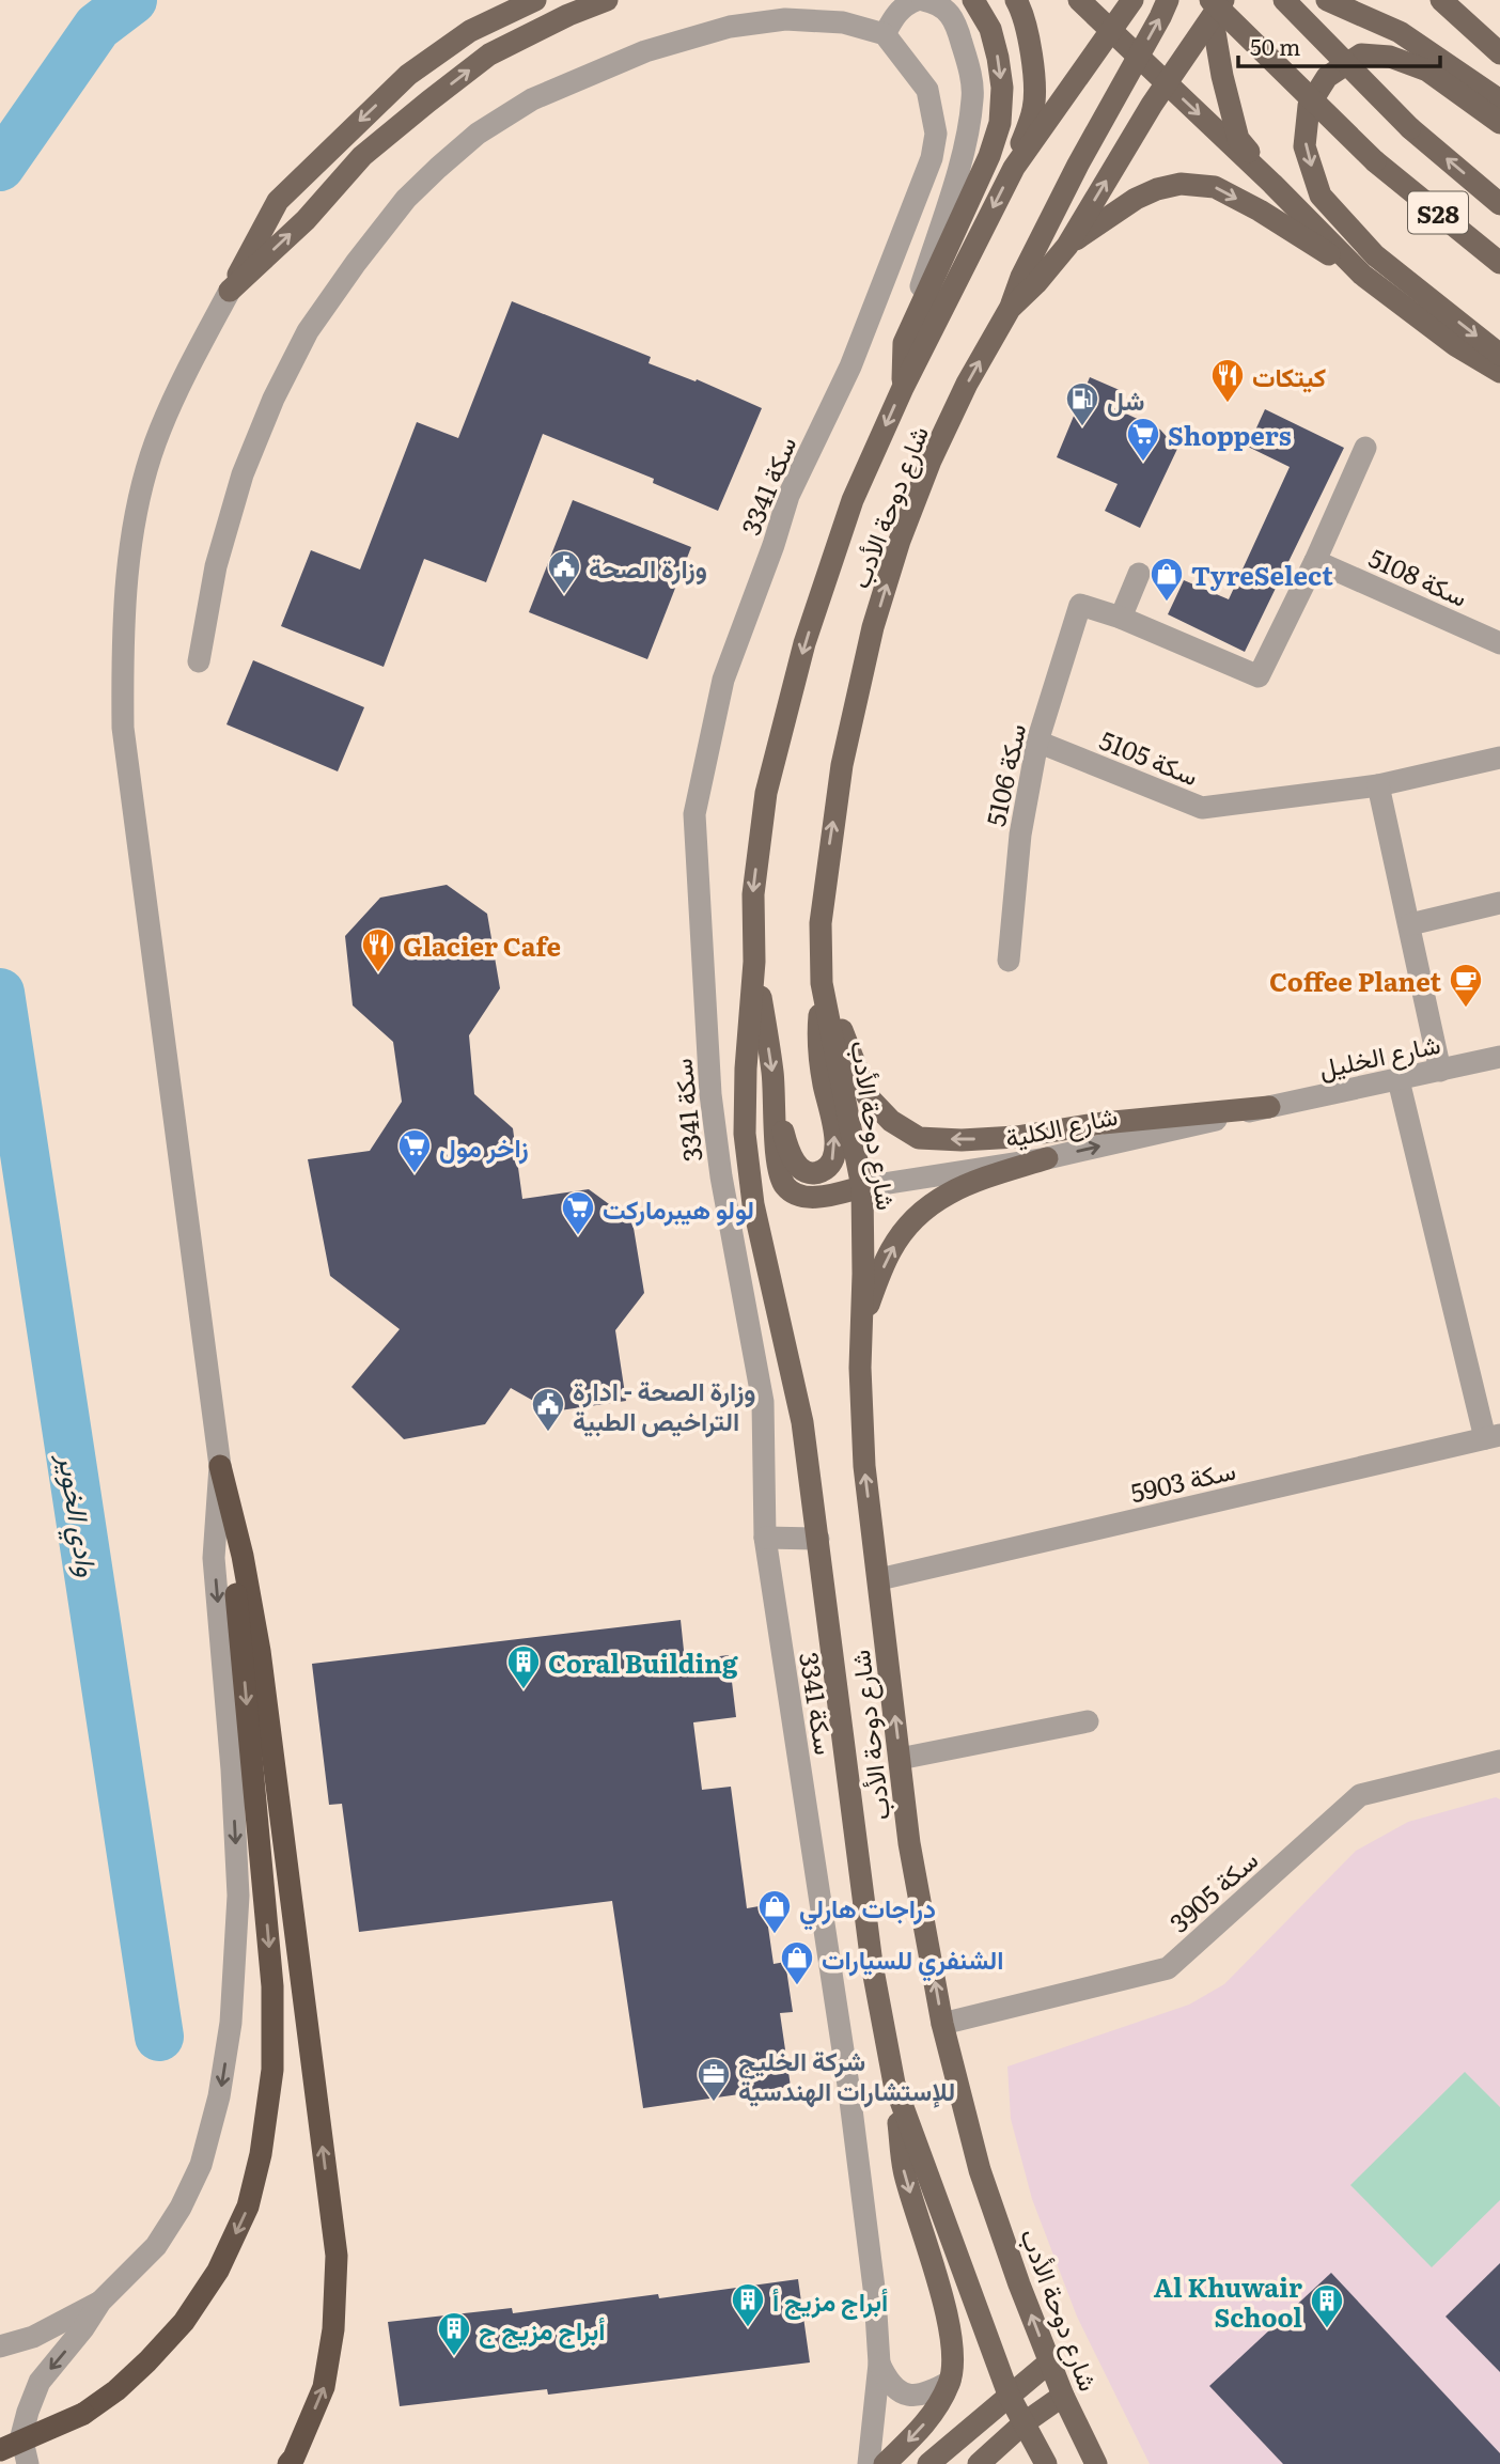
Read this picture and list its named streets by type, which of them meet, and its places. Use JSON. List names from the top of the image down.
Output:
{
  "streets": {
    "main road": ["S28", "شارع دوحة الأدب"],
    "street": [
      "سكة 3341",
      "سكة 5108",
      "سكة 5105",
      "سكة 5106",
      "شارع الخليل",
      "شارع الكلية",
      "سكة 5903",
      "سكة 3905"
    ]
  },
  "crossings": [
    ["S28", "شارع دوحة الأدب"],
    ["شارع دوحة الأدب", "شارع الكلية"],
    ["شارع دوحة الأدب", "سكة 5903"],
    ["شارع دوحة الأدب", "سكة 3905"],
    ["سكة 5105", "سكة 5106"],
    ["شارع الخليل", "شارع الكلية"]
  ],
  "one_way": ["شارع الكلية"],
  "water": ["وادي الخوير"],
  "places": {
    "restaurant": ["كيتكات", "Glacier Cafe"],
    "fuel station": ["شل"],
    "supermarket": ["Shoppers", "زاخر مول", "لولو هيبرماركت"],
    "public building": ["وزارة الصحة", "وزارة الصحة - ادارة التراخيص الطبية"],
    "shop": ["TyreSelect", "دراجات هارلي", "الشنفري للسيارات"],
    "cafe": ["Coffee Planet"],
    "building": [
      "Coral Building",
      "أبراج مزيج أ",
      "Al Khuwair School",
      "أبراج مزيج ج"
    ],
    "office": ["شركة الخليج للإستشارات الهندسية"]
  },
  "scale_bar": "50 m"
}
